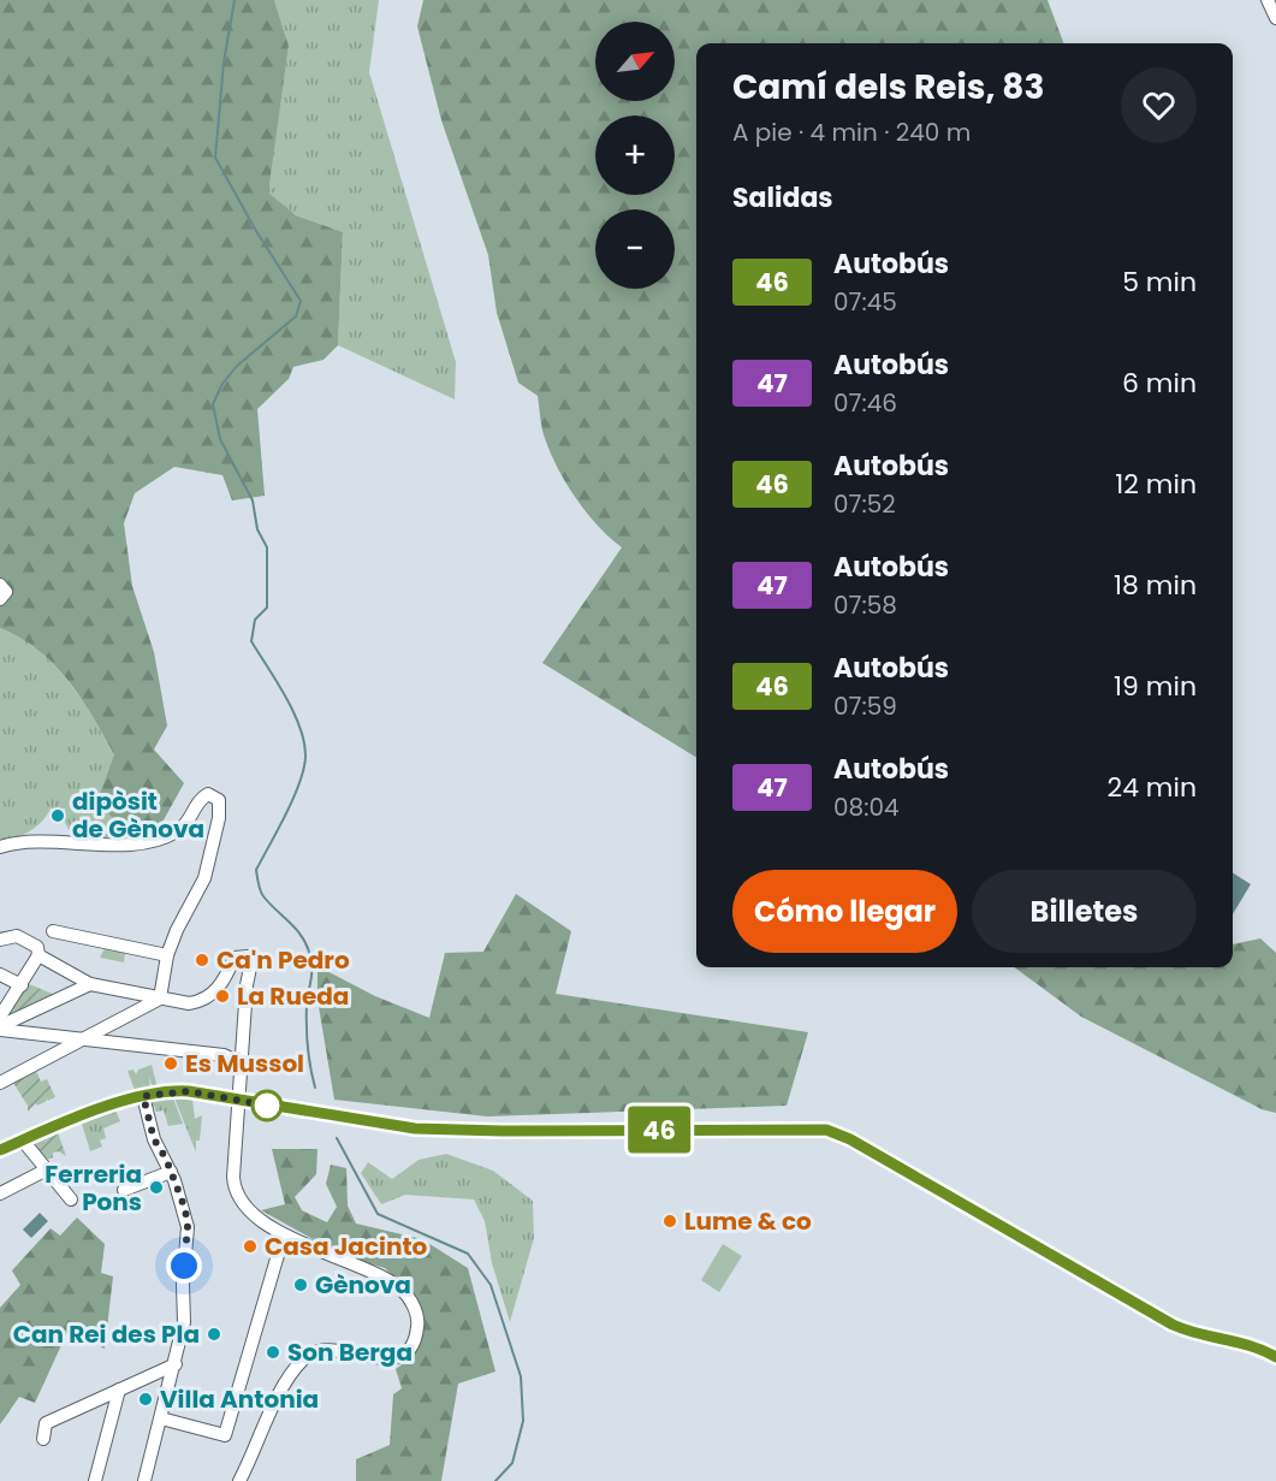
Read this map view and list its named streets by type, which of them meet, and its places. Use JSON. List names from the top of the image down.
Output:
{
  "places": [
    "dipòsit de Gènova",
    "Ca'n Pedro",
    "La Rueda",
    "Es Mussol",
    "Ferreria Pons",
    "Lume & co",
    "Casa Jacinto",
    "Gènova",
    "Can Rei des Pla",
    "Son Berga",
    "Villa Antonia"
  ],
  "lines": ["bus line 46"],
  "north": "top right",
  "page": {
    "on_map": "46",
    "map_buttons": ["+", "−"],
    "heading": [
      ["Camí dels Reis, 83", "A pie · 4 min · 240 m"],
      "Salidas"
    ],
    "list": [
      {
        "mark": "46",
        "name": "Autobús",
        "note": "07:45",
        "value": "5 min"
      },
      {
        "mark": "47",
        "name": "Autobús",
        "note": "07:46",
        "value": "6 min"
      },
      {
        "mark": "46",
        "name": "Autobús",
        "note": "07:52",
        "value": "12 min"
      },
      {
        "mark": "47",
        "name": "Autobús",
        "note": "07:58",
        "value": "18 min"
      },
      {
        "mark": "46",
        "name": "Autobús",
        "note": "07:59",
        "value": "19 min"
      },
      {
        "mark": "47",
        "name": "Autobús",
        "note": "08:04",
        "value": "24 min"
      }
    ],
    "buttons": ["Cómo llegar", "Billetes"]
  }
}
